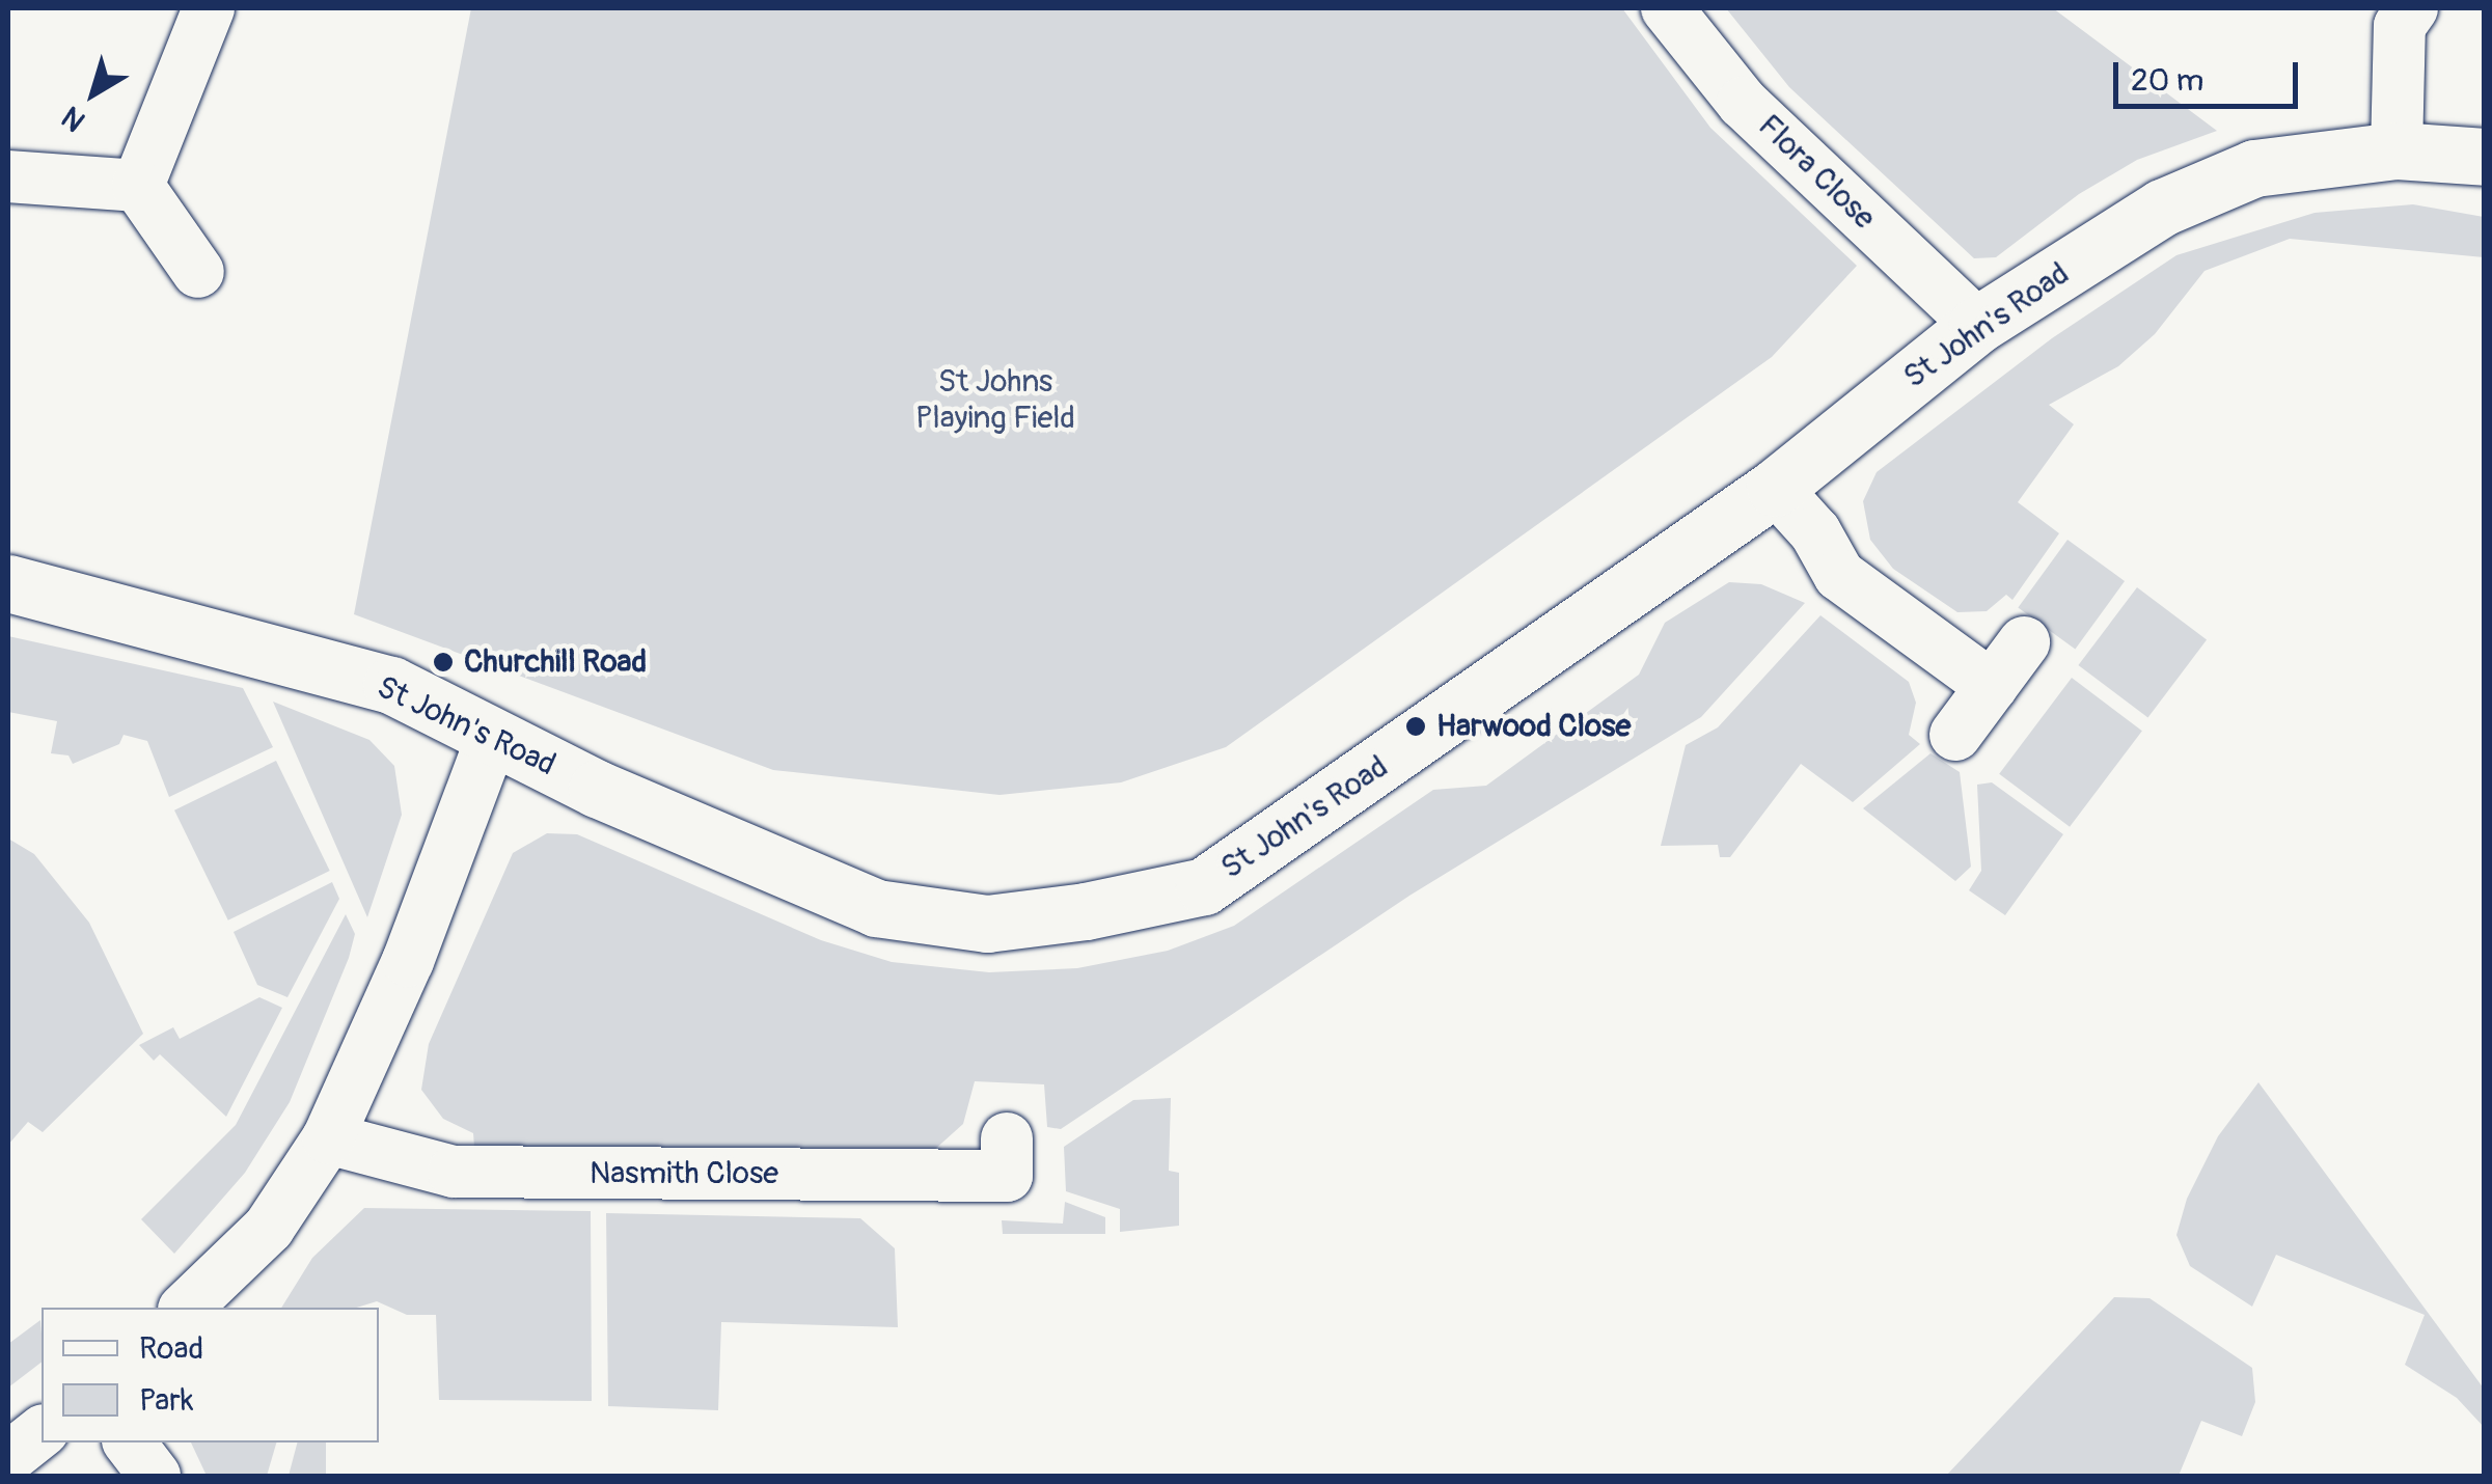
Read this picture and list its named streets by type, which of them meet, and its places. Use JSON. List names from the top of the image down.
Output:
{
  "streets": {
    "street": ["Flora Close", "St John's Road", "Nasmith Close"]
  },
  "crossings": [
    ["Flora Close", "St John's Road"]
  ],
  "parks": ["St Johns Playing Field"],
  "places": ["Churchill Road", "Harwood Close"],
  "legend": ["Road", "Park"],
  "scale_bar": "20 m",
  "north": "bottom left"
}
